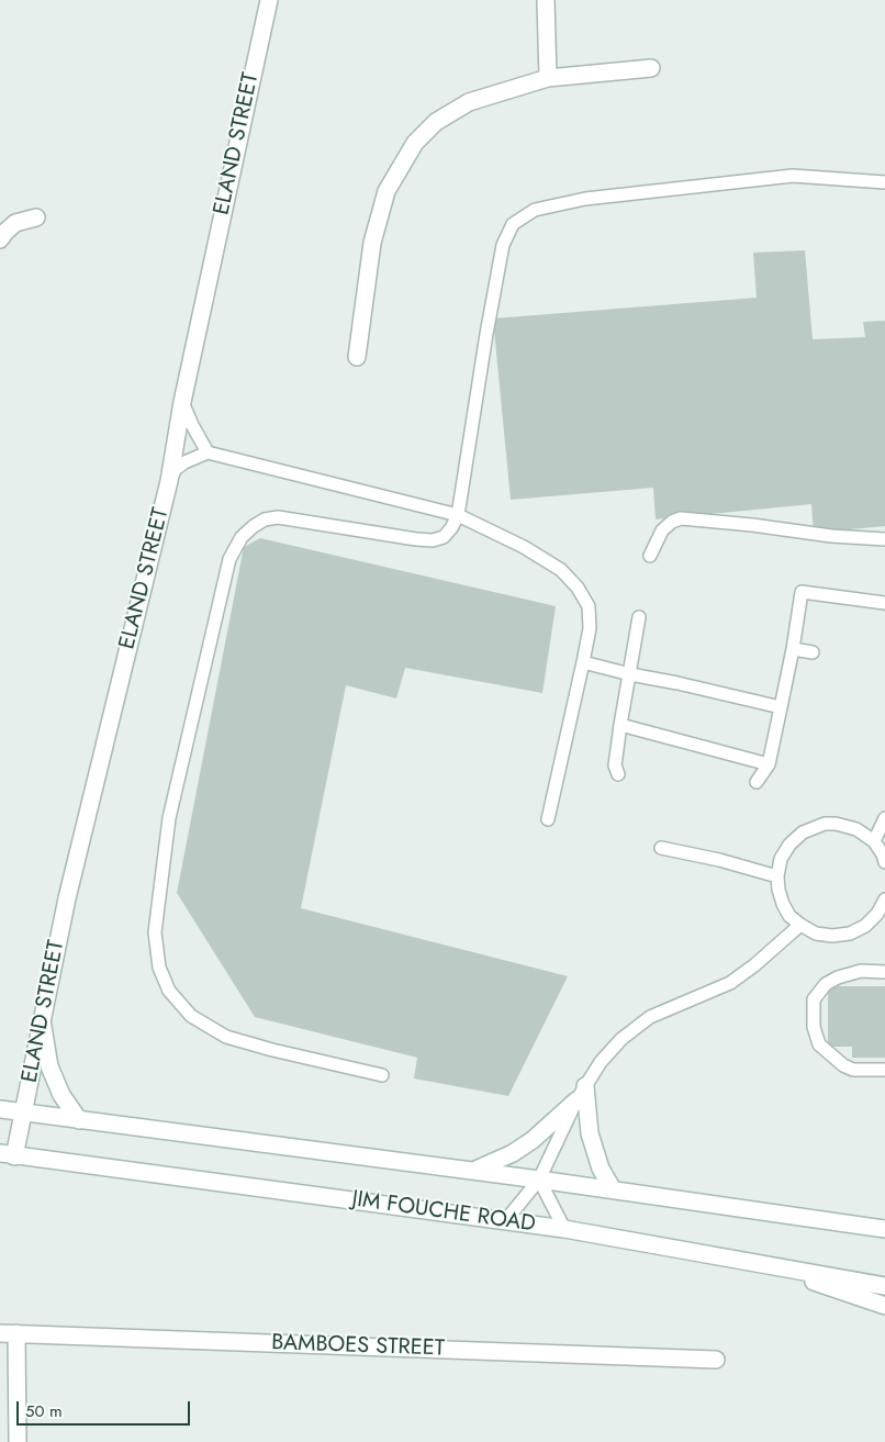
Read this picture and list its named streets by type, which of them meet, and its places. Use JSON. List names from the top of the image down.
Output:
{
  "streets": {
    "street": ["ELAND STREET", "JIM FOUCHE ROAD", "BAMBOES STREET"]
  },
  "crossings": [
    ["ELAND STREET", "JIM FOUCHE ROAD"]
  ],
  "scale_bar": "50 m"
}
